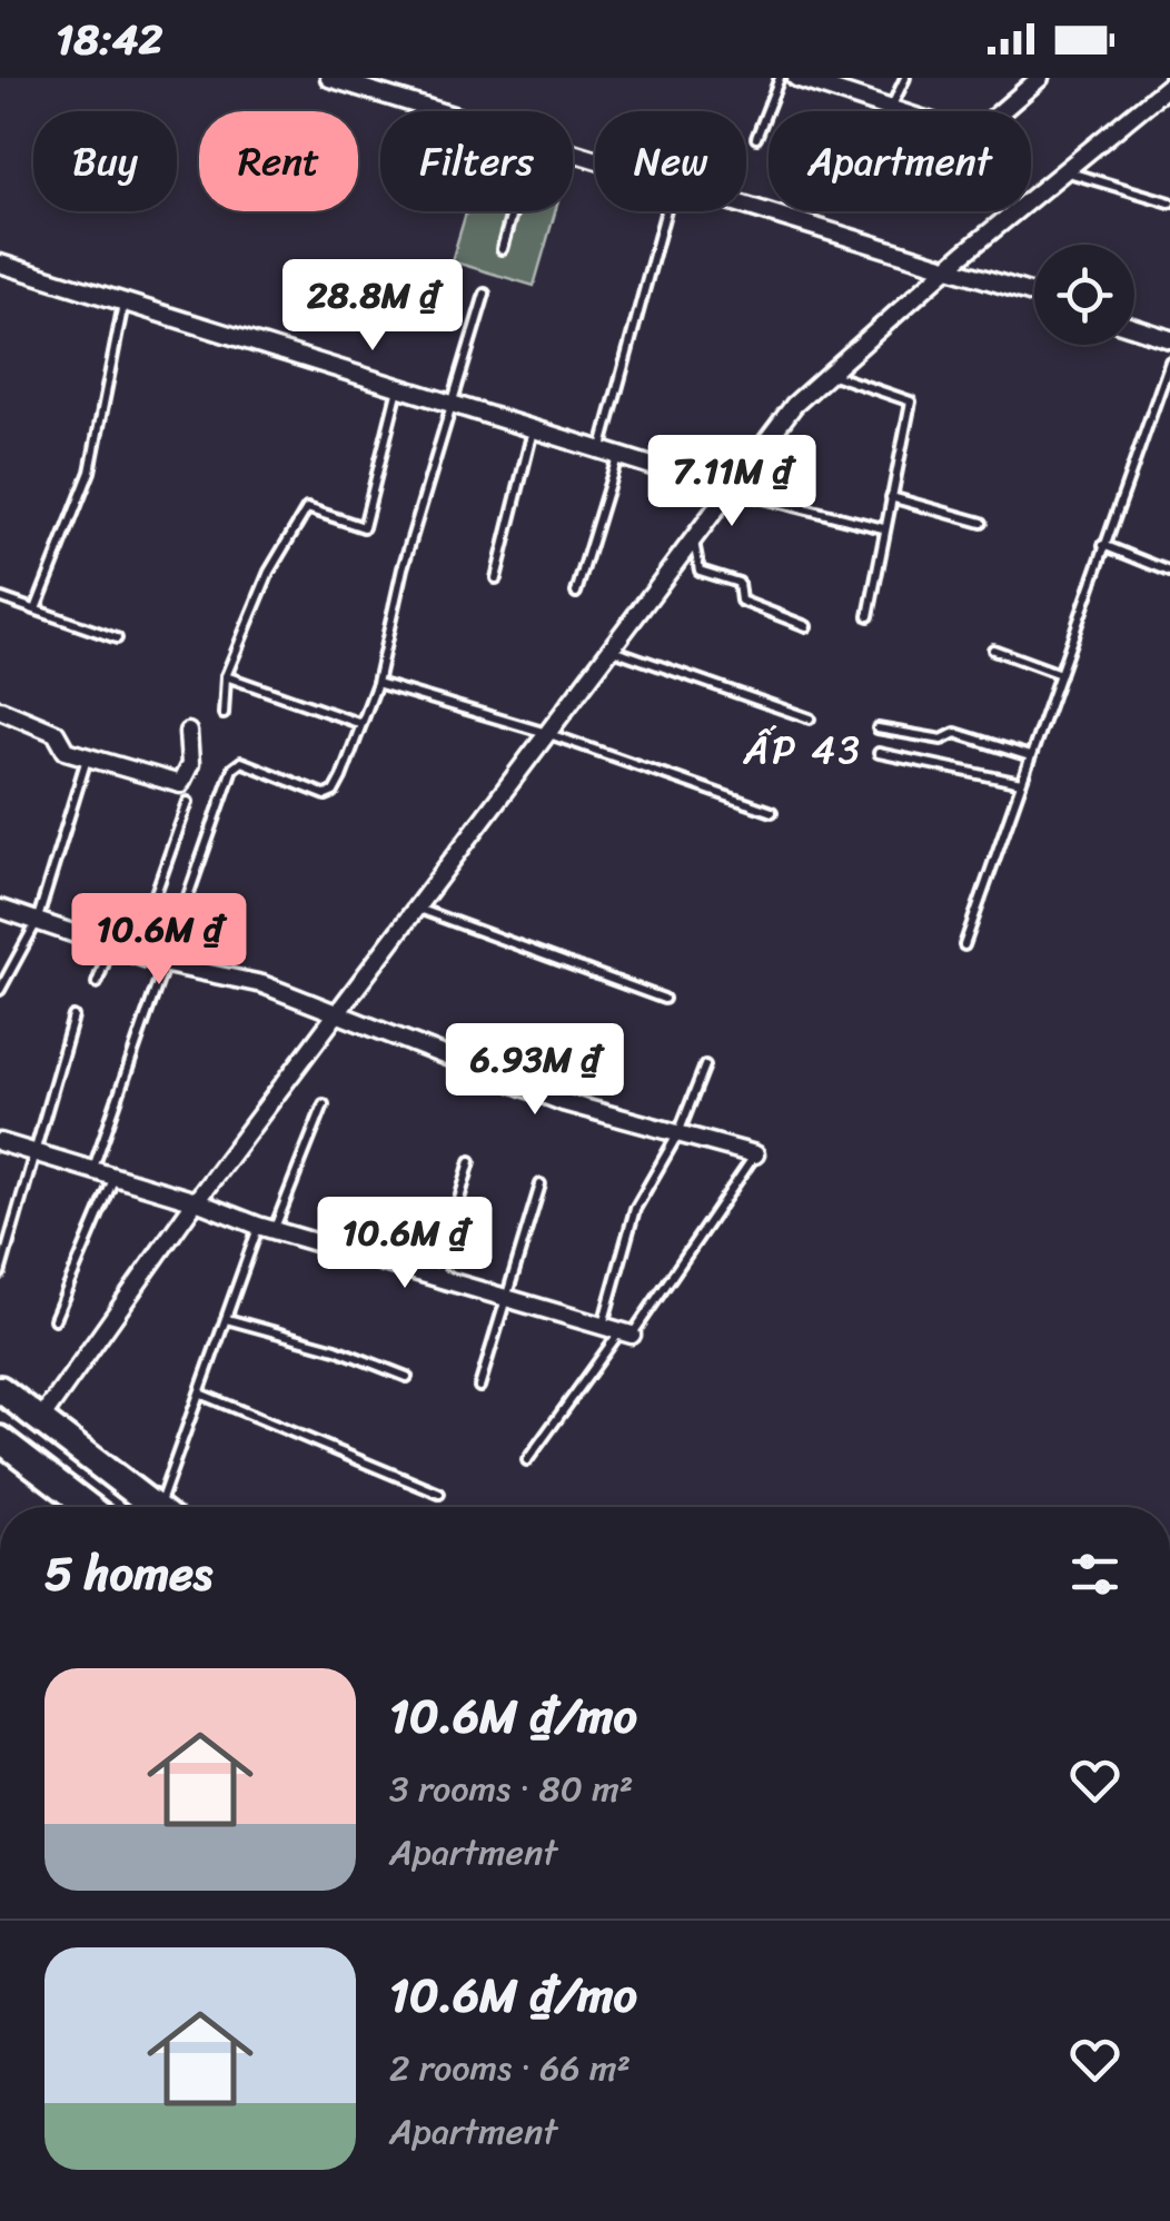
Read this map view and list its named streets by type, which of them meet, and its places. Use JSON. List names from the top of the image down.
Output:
{
  "districts": ["ẤP 43"],
  "page": {
    "status": "18:42",
    "chip": [
      "Buy",
      "Rent",
      "Filters",
      "New",
      "Apartment"
    ],
    "price": [
      "28.8M ₫",
      "7.11M ₫",
      "10.6M ₫",
      "6.93M ₫",
      "10.6M ₫"
    ],
    "heading": "5 homes",
    "list": [
      {
        "name": "10.6M ₫/mo",
        "note": "3 rooms · 80 m² · Apartment"
      },
      {
        "name": "10.6M ₫/mo",
        "note": "2 rooms · 66 m² · Apartment"
      }
    ]
  }
}
